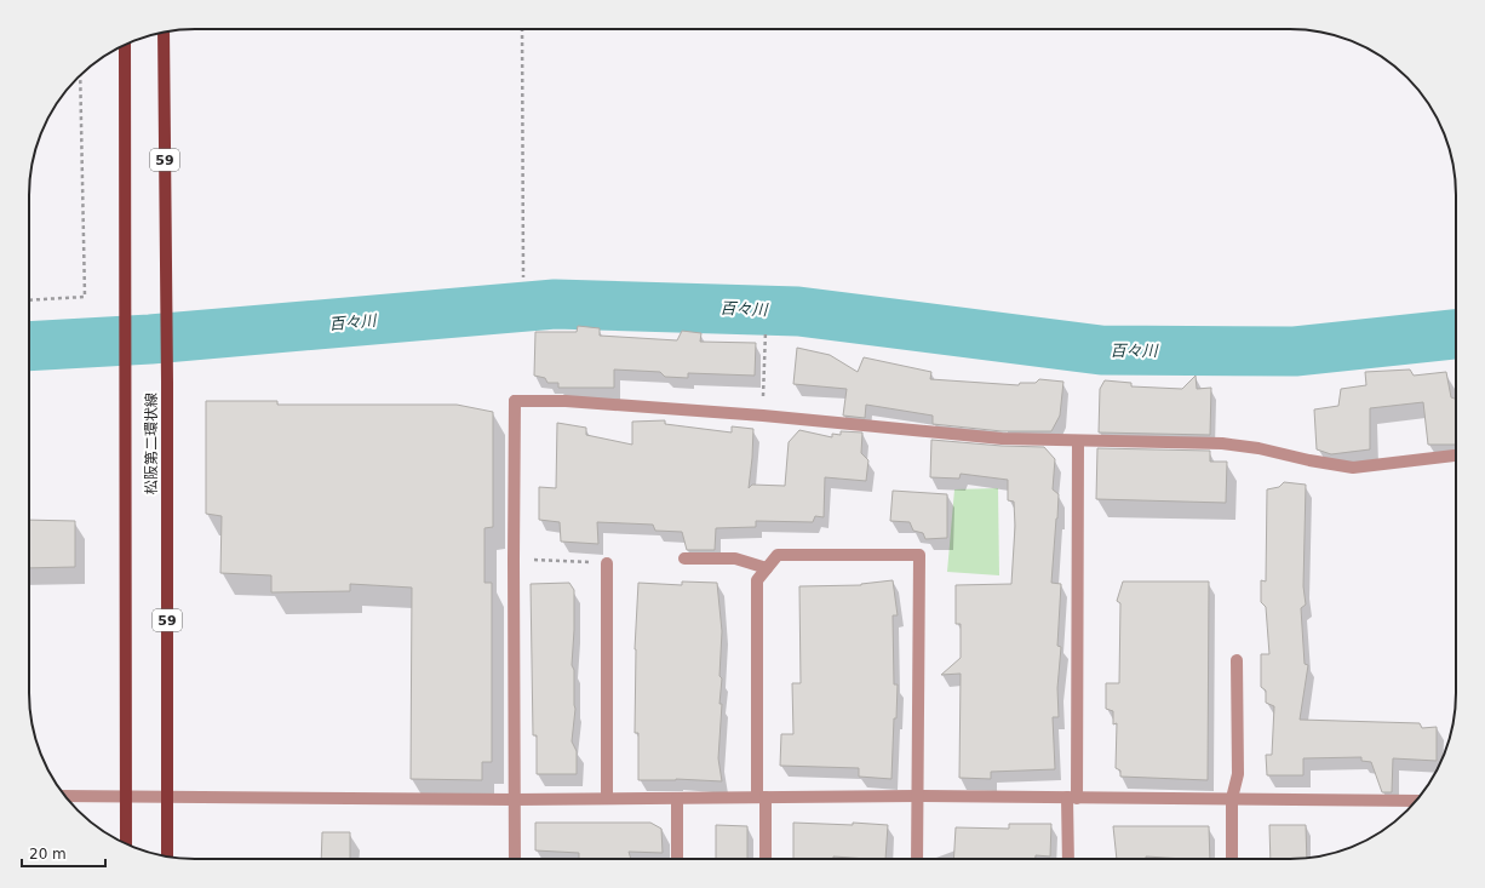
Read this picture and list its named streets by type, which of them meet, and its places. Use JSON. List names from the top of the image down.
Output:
{
  "streets": {
    "main road": ["59", "松阪第二環状線"]
  },
  "water": ["百々川"],
  "scale_bar": "20 m"
}
